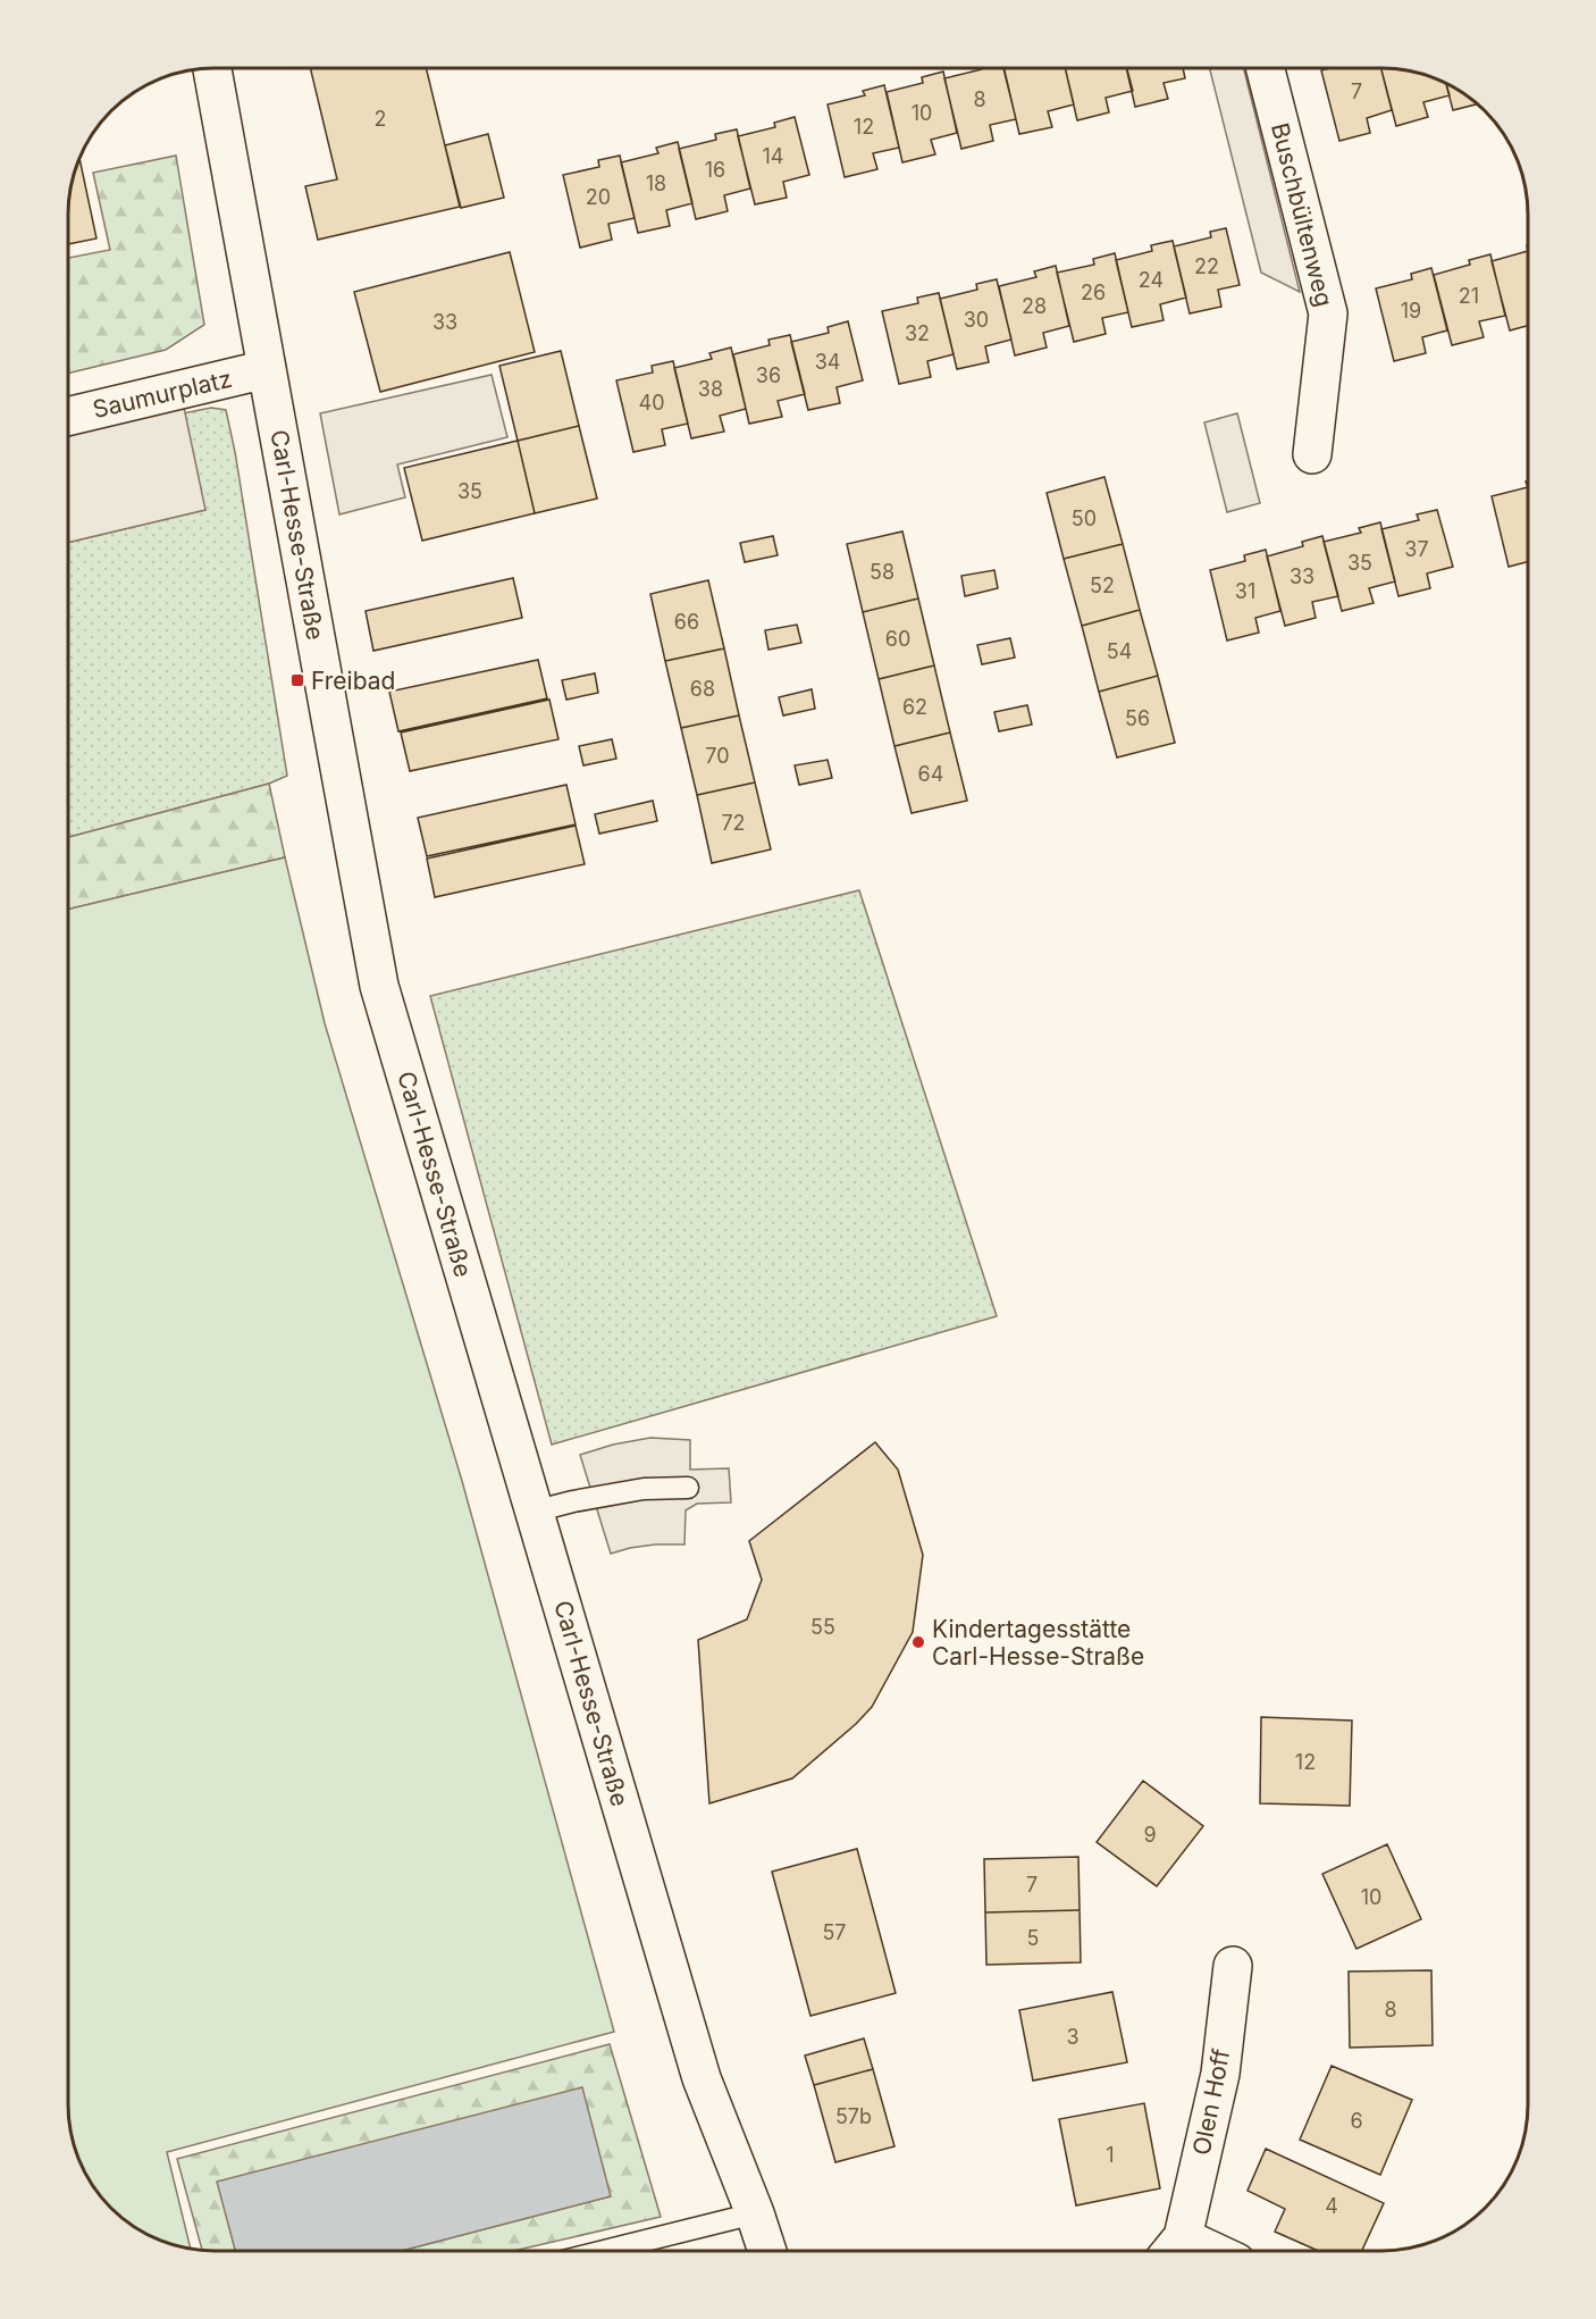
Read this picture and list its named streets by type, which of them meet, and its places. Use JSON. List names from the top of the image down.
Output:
{
  "streets": {
    "street": [
      "Buschbültenweg",
      "Saumurplatz",
      "Carl-Hesse-Straße",
      "Olen Hoff"
    ]
  },
  "crossings": [
    ["Saumurplatz", "Carl-Hesse-Straße"]
  ],
  "places": {
    "transit": ["Freibad"],
    "other": ["Kindertagesstätte Carl-Hesse-Straße"]
  },
  "house_numbers": [
    "7",
    "8",
    "10",
    "2",
    "12",
    "14",
    "16",
    "18",
    "20",
    "22",
    "24",
    "26",
    "21",
    "28",
    "19",
    "30",
    "33",
    "32",
    "34",
    "36",
    "38",
    "40",
    "35",
    "50",
    "37",
    "35",
    "58",
    "33",
    "52",
    "31",
    "66",
    "60",
    "54",
    "68",
    "62",
    "56",
    "70",
    "64",
    "72",
    "55",
    "12",
    "9",
    "7",
    "10",
    "57",
    "5",
    "8",
    "3",
    "57b",
    "6",
    "1",
    "4"
  ]
}
